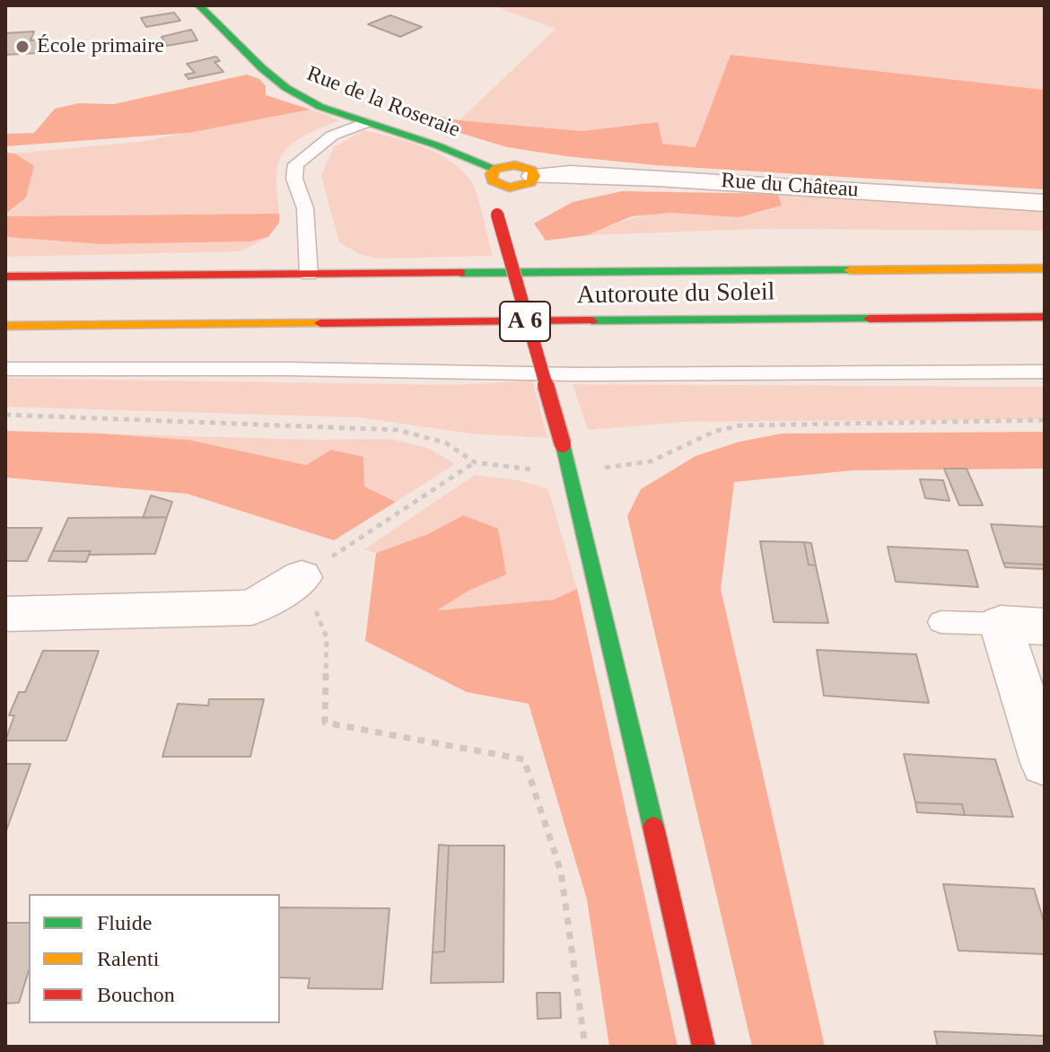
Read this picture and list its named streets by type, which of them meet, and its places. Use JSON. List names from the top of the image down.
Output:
{
  "streets": {
    "main road": ["Rue de la Roseraie", "Autoroute du Soleil", "A 6"],
    "street": ["Rue du Château"]
  },
  "places": ["École primaire"],
  "legend": ["Fluide", "Ralenti", "Bouchon"]
}
